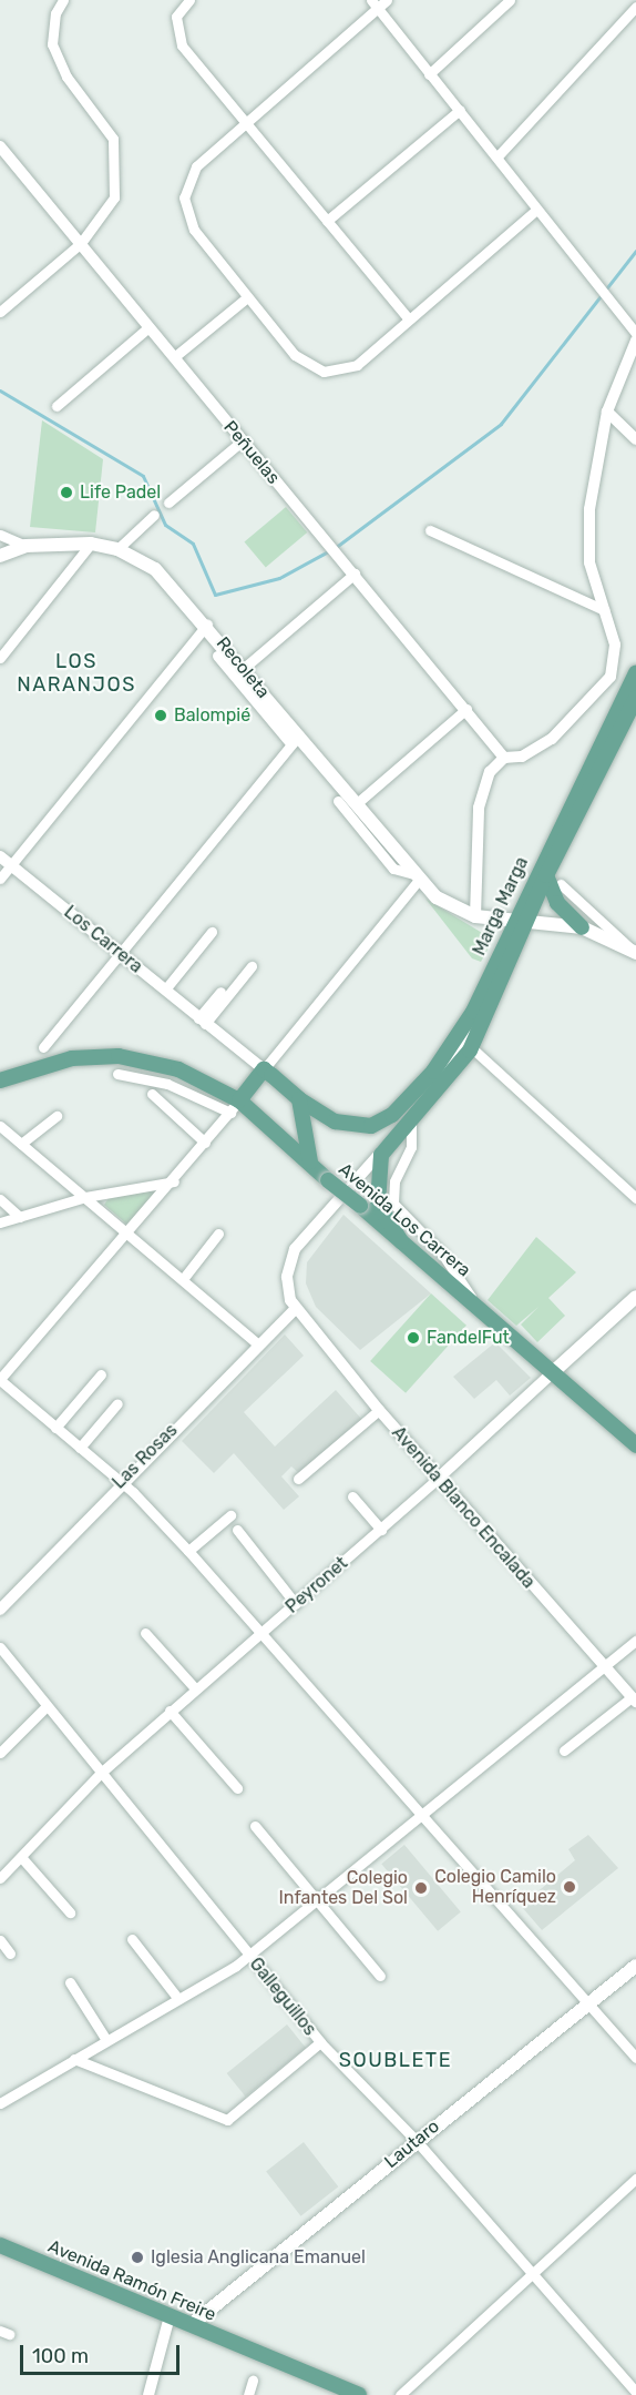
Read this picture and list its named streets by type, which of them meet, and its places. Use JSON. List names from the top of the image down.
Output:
{
  "streets": {
    "main road": [
      "Recoleta",
      "Marga Marga",
      "Avenida Los Carrera",
      "Peyronet",
      "Lautaro",
      "Avenida Ramón Freire"
    ],
    "street": [
      "Peñuelas",
      "Los Carrera",
      "Las Rosas",
      "Avenida Blanco Encalada",
      "Galleguillos"
    ]
  },
  "crossings": [
    ["Recoleta", "Marga Marga"],
    ["Marga Marga", "Avenida Los Carrera"],
    ["Marga Marga", "Las Rosas"],
    ["Marga Marga", "Avenida Blanco Encalada"],
    ["Avenida Los Carrera", "Peyronet"],
    ["Las Rosas", "Avenida Blanco Encalada"],
    ["Avenida Blanco Encalada", "Peyronet"],
    ["Peyronet", "Galleguillos"],
    ["Galleguillos", "Lautaro"],
    ["Lautaro", "Avenida Ramón Freire"]
  ],
  "districts": ["LOS NARANJOS", "SOUBLETE"],
  "places": [
    "Life Padel",
    "Balompié",
    "FandelFut",
    "Colegio Camilo Henríquez",
    "Colegio Infantes Del Sol",
    "Iglesia Anglicana Emanuel"
  ],
  "scale_bar": "100 m"
}
